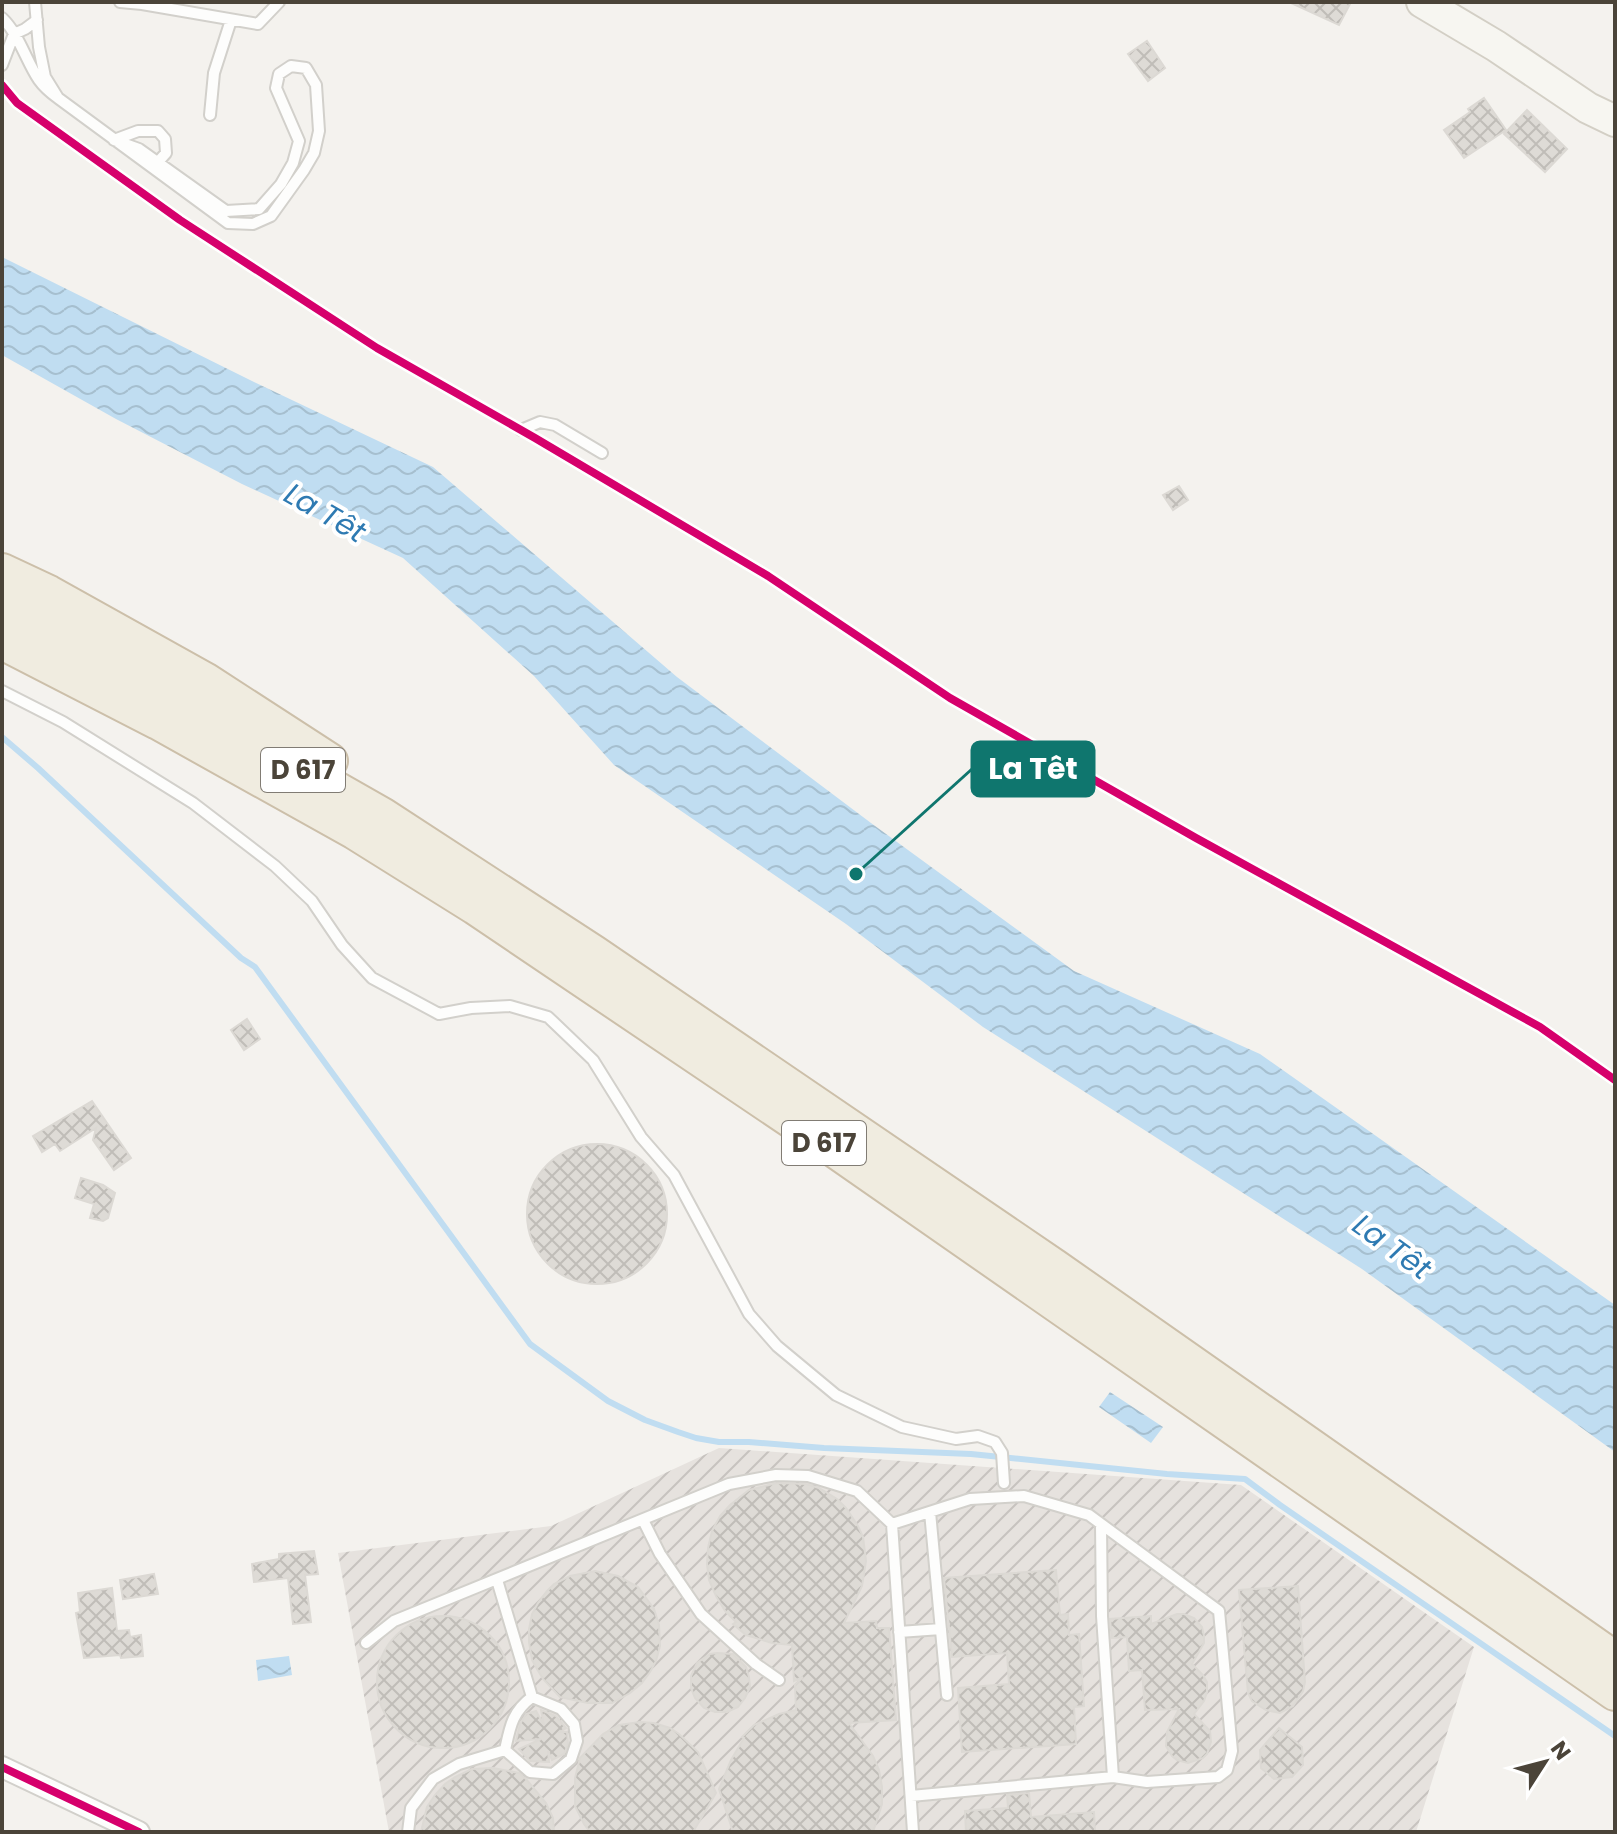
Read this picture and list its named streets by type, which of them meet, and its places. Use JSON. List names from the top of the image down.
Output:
{
  "streets": {
    "highway": ["D 617"]
  },
  "water": ["La Têt"],
  "places": ["La Têt"],
  "north": "top right"
}
